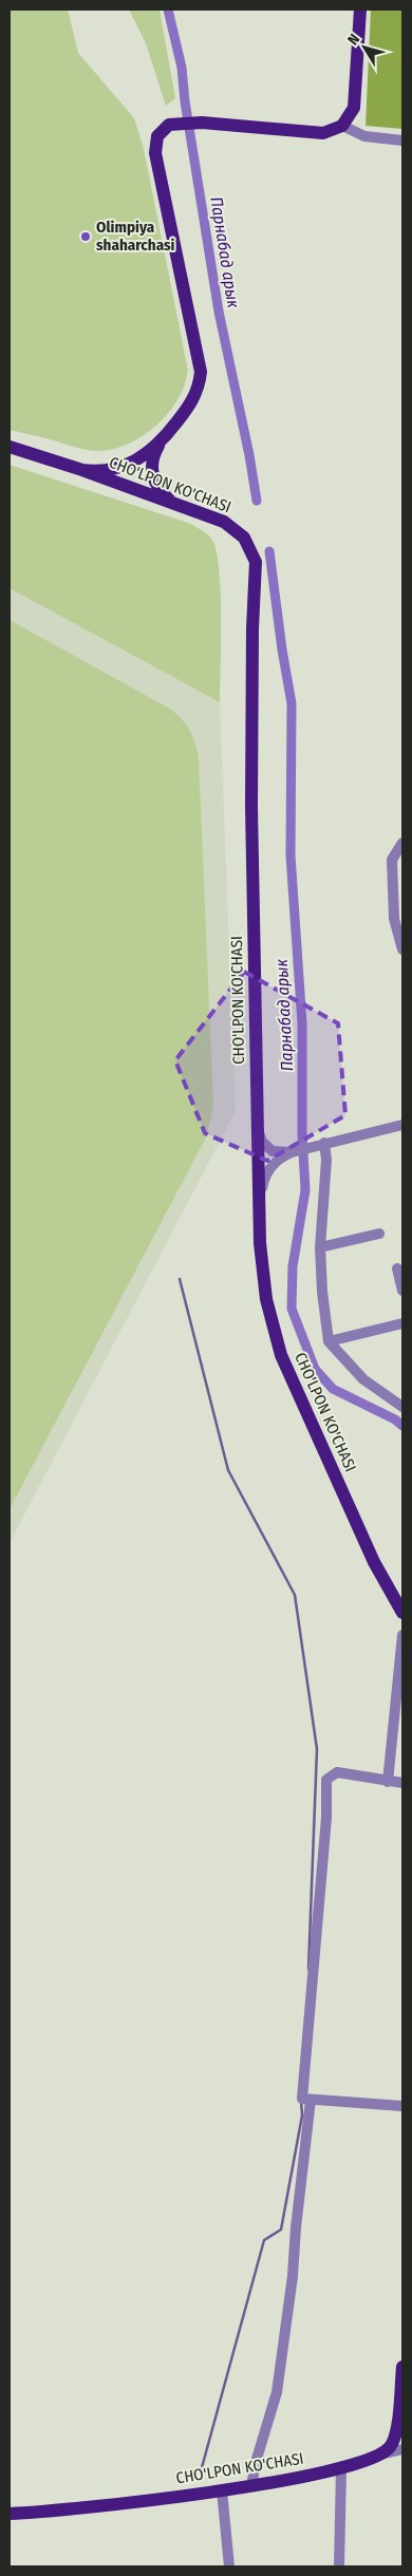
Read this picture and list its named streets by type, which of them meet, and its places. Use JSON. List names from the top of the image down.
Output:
{
  "streets": {
    "main road": ["CHO'LPON KO'CHASI"]
  },
  "water": ["Парнабад арык"],
  "places": ["Olimpiya shaharchasi"],
  "north": "top left"
}
